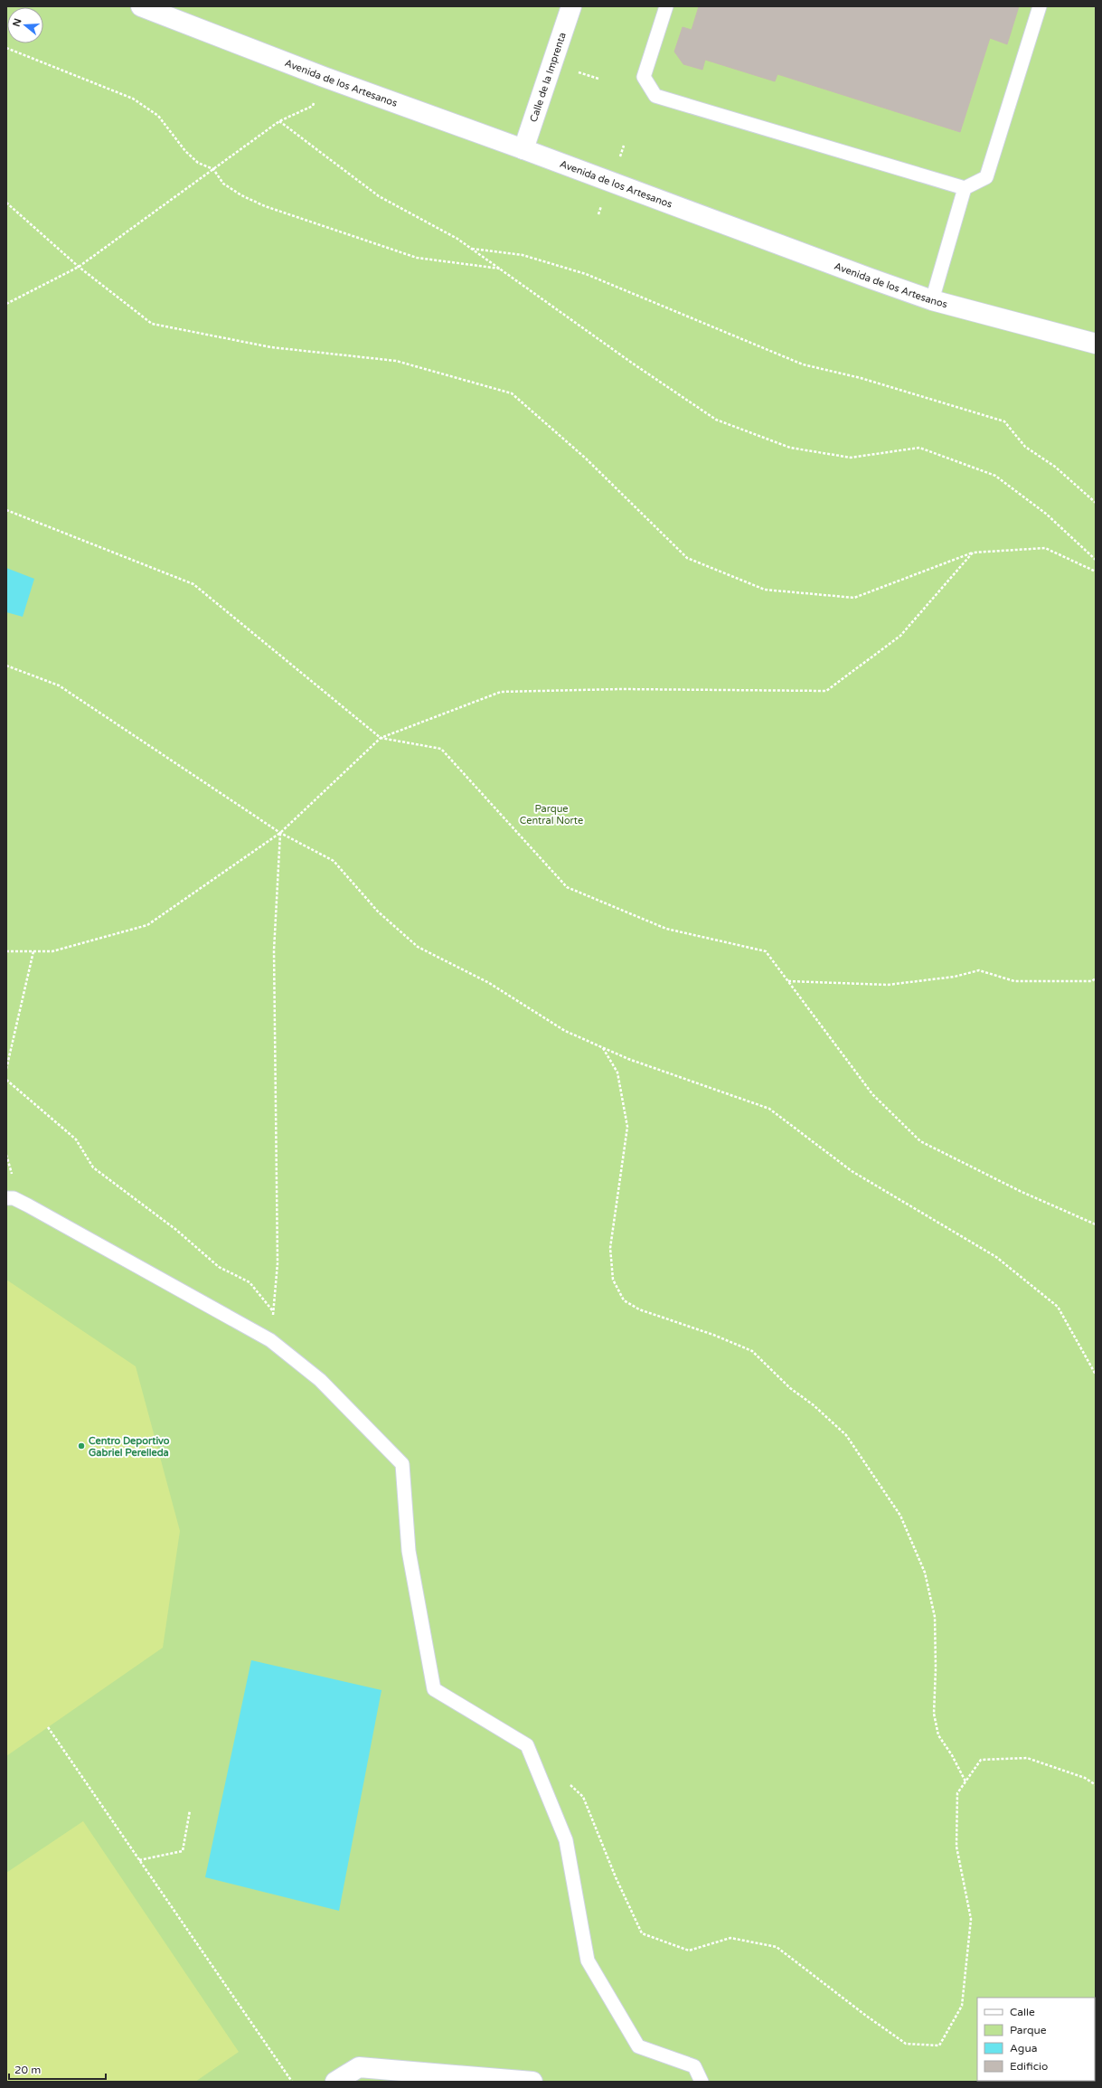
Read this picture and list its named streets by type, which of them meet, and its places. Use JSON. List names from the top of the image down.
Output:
{
  "streets": {
    "street": ["Calle de la Imprenta", "Avenida de los Artesanos"]
  },
  "crossings": [
    ["Calle de la Imprenta", "Avenida de los Artesanos"]
  ],
  "parks": ["Parque Central Norte"],
  "places": ["Centro Deportivo Gabriel Perelleda"],
  "legend": [
    "Calle",
    "Parque",
    "Agua",
    "Edificio"
  ],
  "scale_bar": "20 m",
  "north": "left"
}
